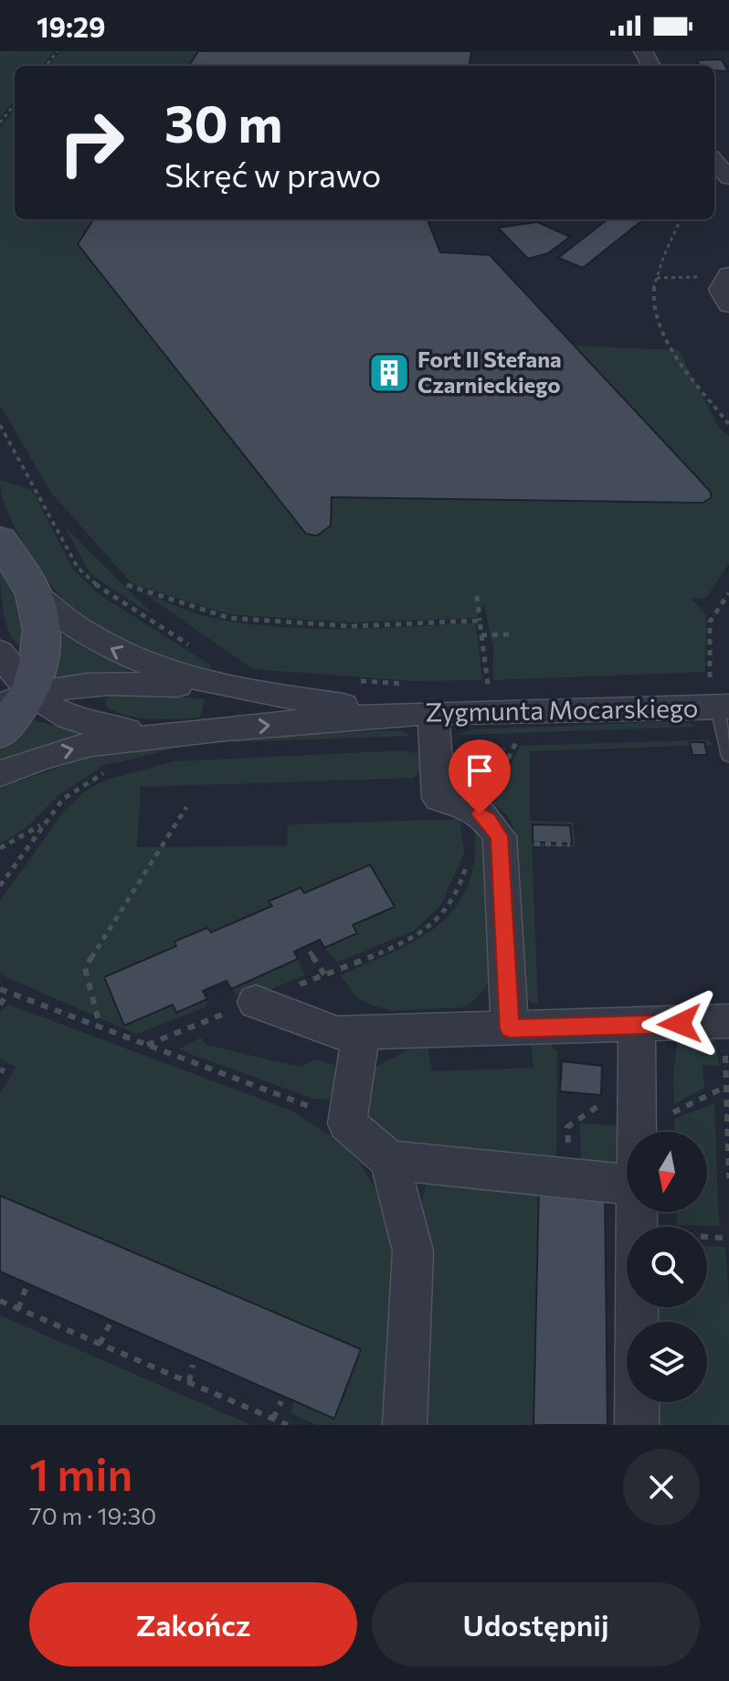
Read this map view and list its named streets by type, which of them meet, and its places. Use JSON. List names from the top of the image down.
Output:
{
  "streets": {
    "street": ["Zygmunta Mocarskiego"]
  },
  "places": {
    "building": ["Fort II Stefana Czarnieckiego"]
  },
  "north": "bottom",
  "page": {
    "status": "19:29",
    "turn": ["30 m", "Skręć w prawo"],
    "heading": ["1 min", "70 m · 19:30"],
    "buttons": ["Zakończ", "Udostępnij"]
  }
}
